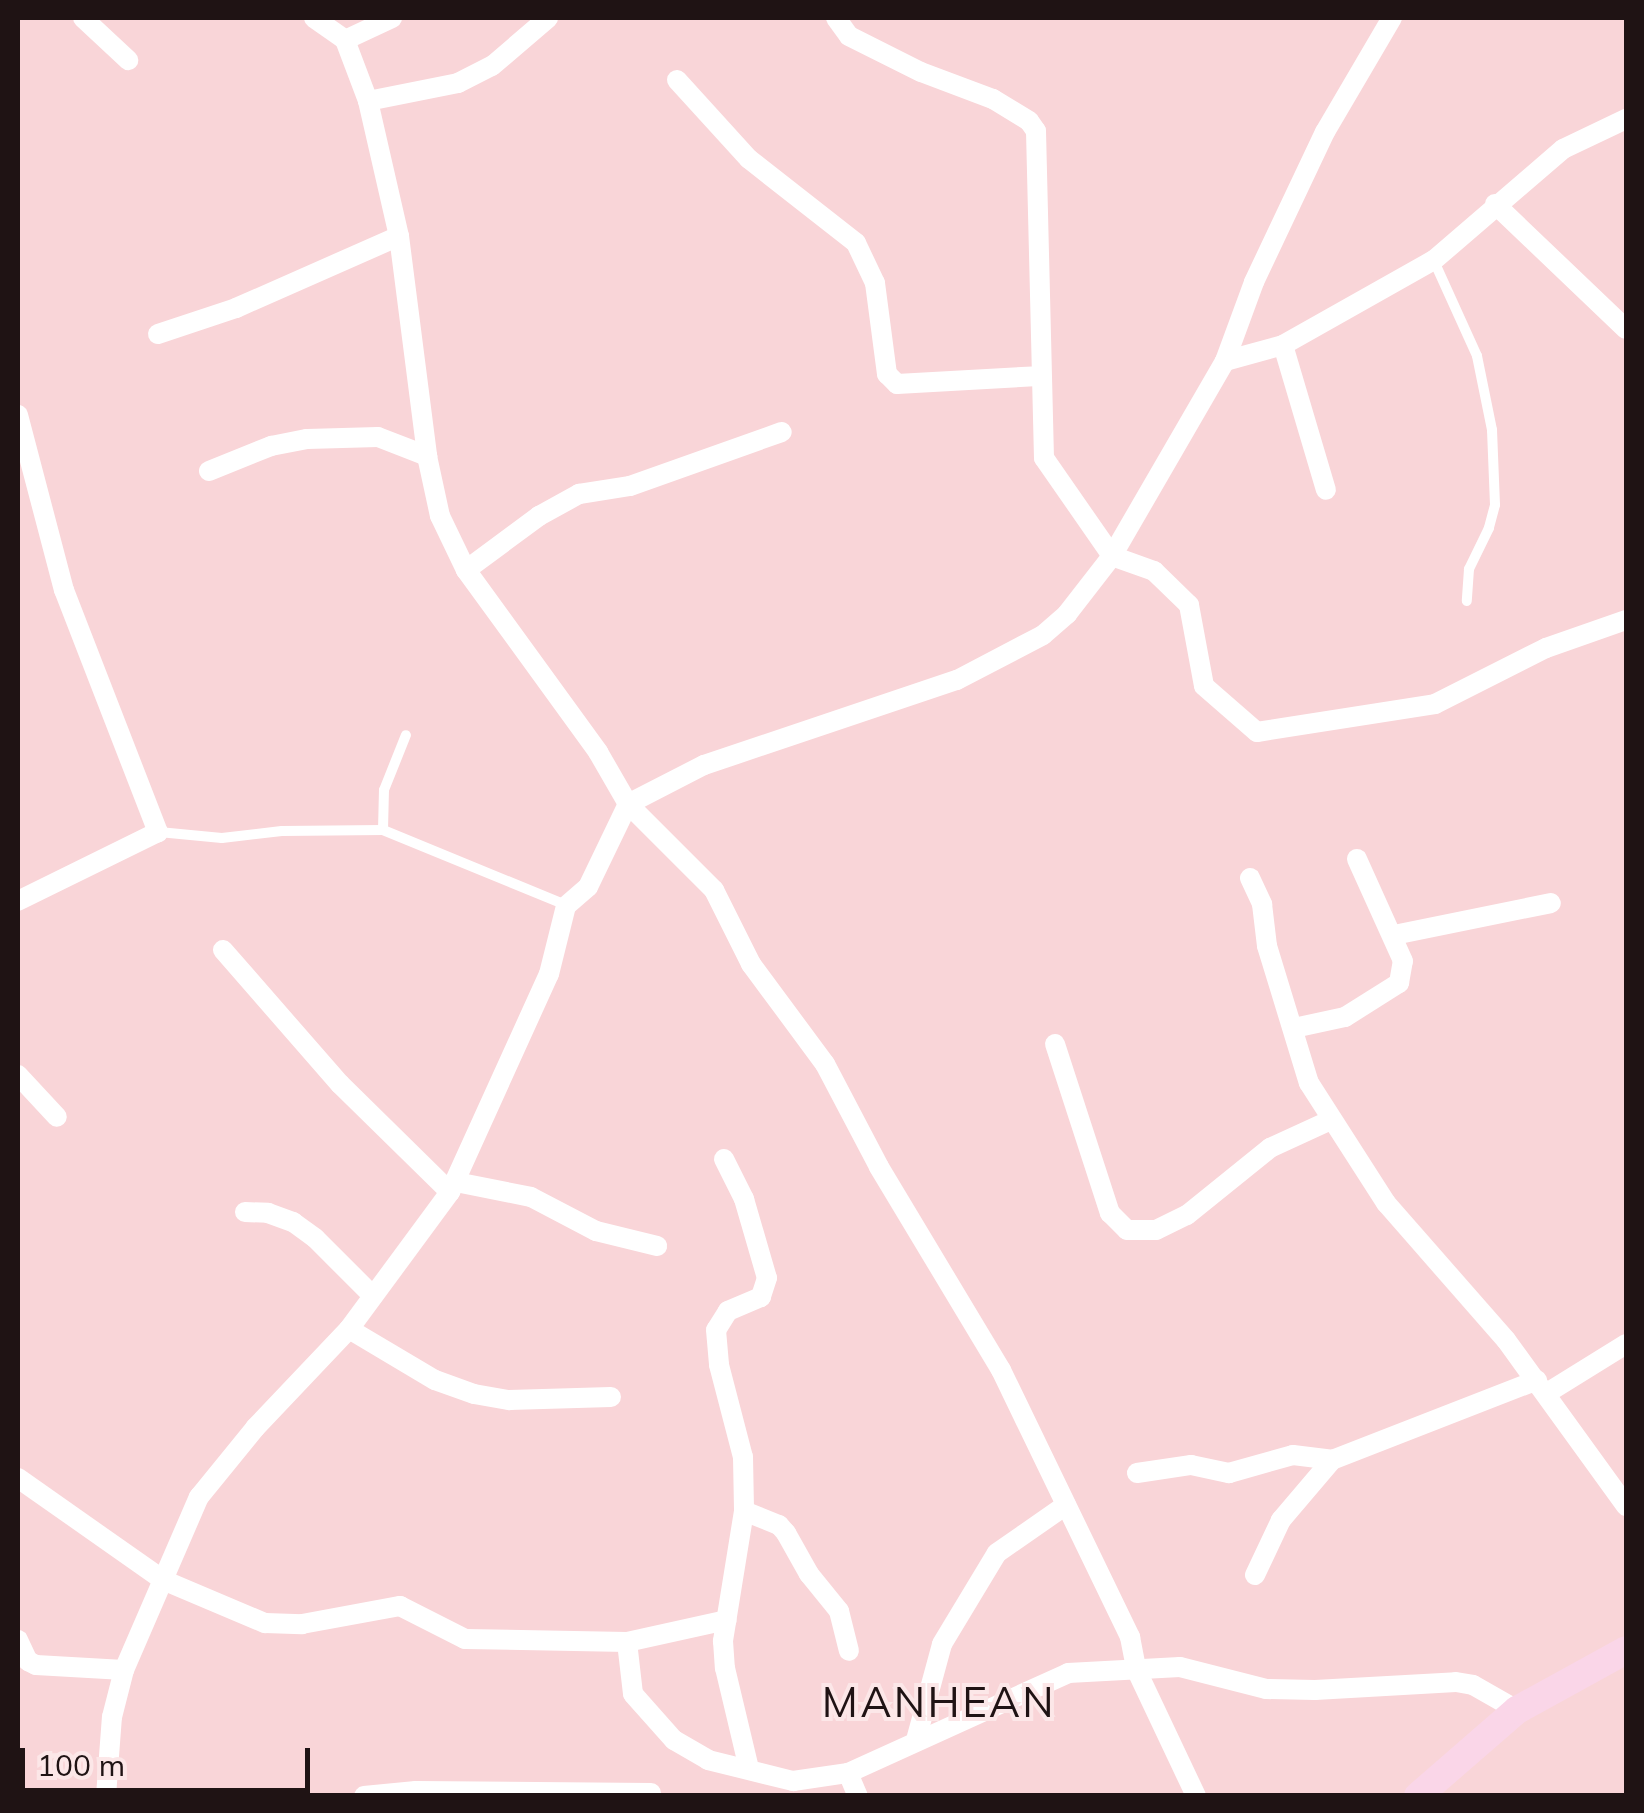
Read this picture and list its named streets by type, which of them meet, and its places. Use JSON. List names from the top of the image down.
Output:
{
  "districts": ["MANHEAN"],
  "scale_bar": "100 m"
}
